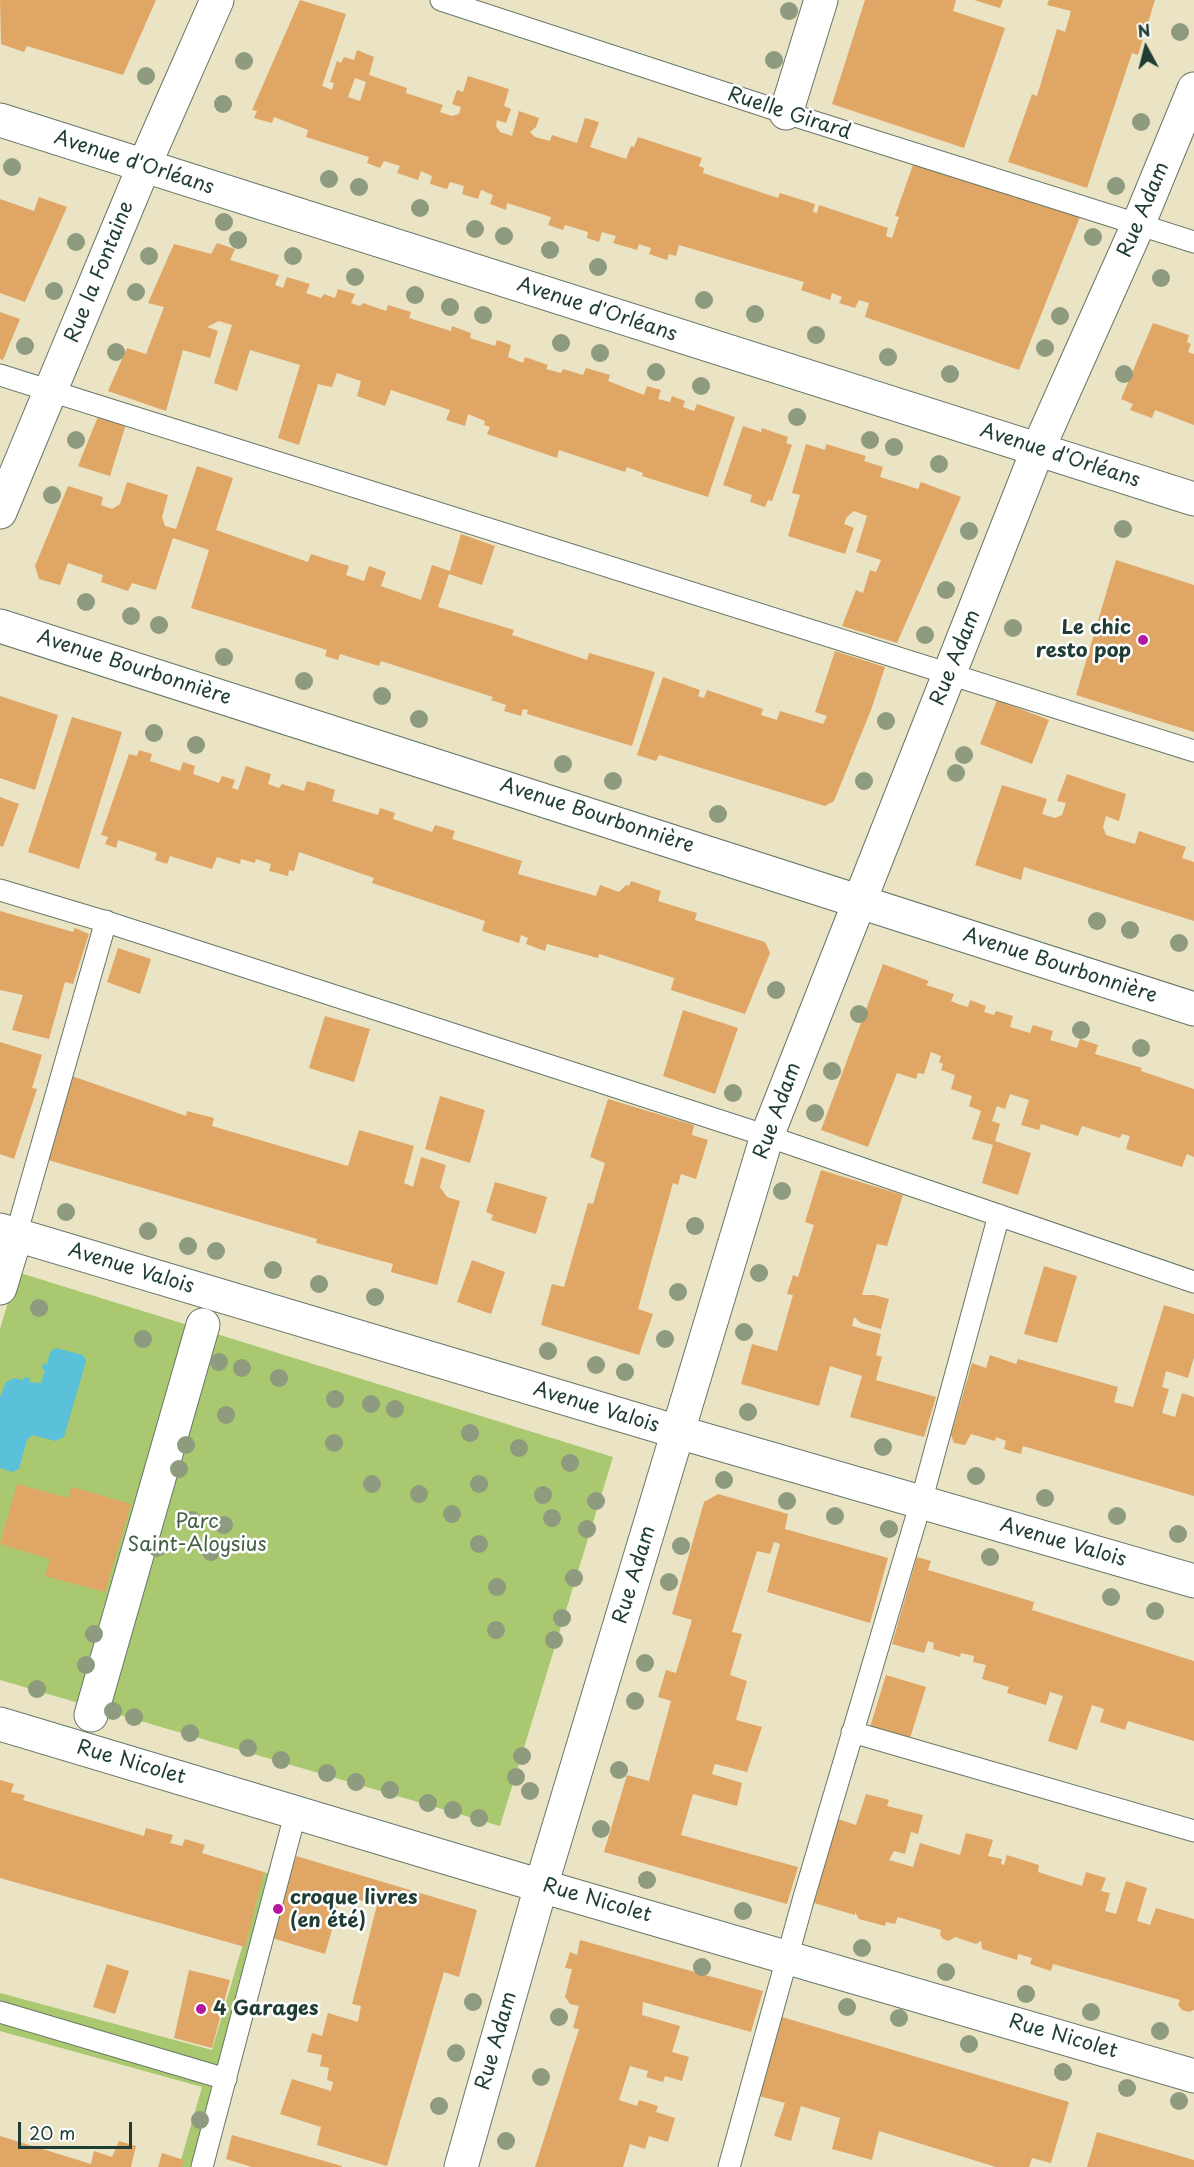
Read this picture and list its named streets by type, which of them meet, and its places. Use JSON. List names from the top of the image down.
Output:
{
  "streets": {
    "street": [
      "Avenue d'Orléans",
      "Rue Adam",
      "Rue la Fontaine",
      "Avenue Bourbonnière",
      "Avenue Valois",
      "Rue Nicolet"
    ],
    "lane": ["Ruelle Girard"]
  },
  "crossings": [
    ["Ruelle Girard", "Rue Adam"],
    ["Avenue d'Orléans", "Rue Adam"],
    ["Avenue d'Orléans", "Rue la Fontaine"],
    ["Rue Adam", "Avenue Bourbonnière"],
    ["Rue Adam", "Avenue Valois"],
    ["Rue Adam", "Rue Nicolet"]
  ],
  "parks": ["Parc Saint-Aloysius"],
  "places": ["Le chic resto pop", "croque livres (en été)", "4 Garages"],
  "scale_bar": "20 m",
  "north": "top"
}
